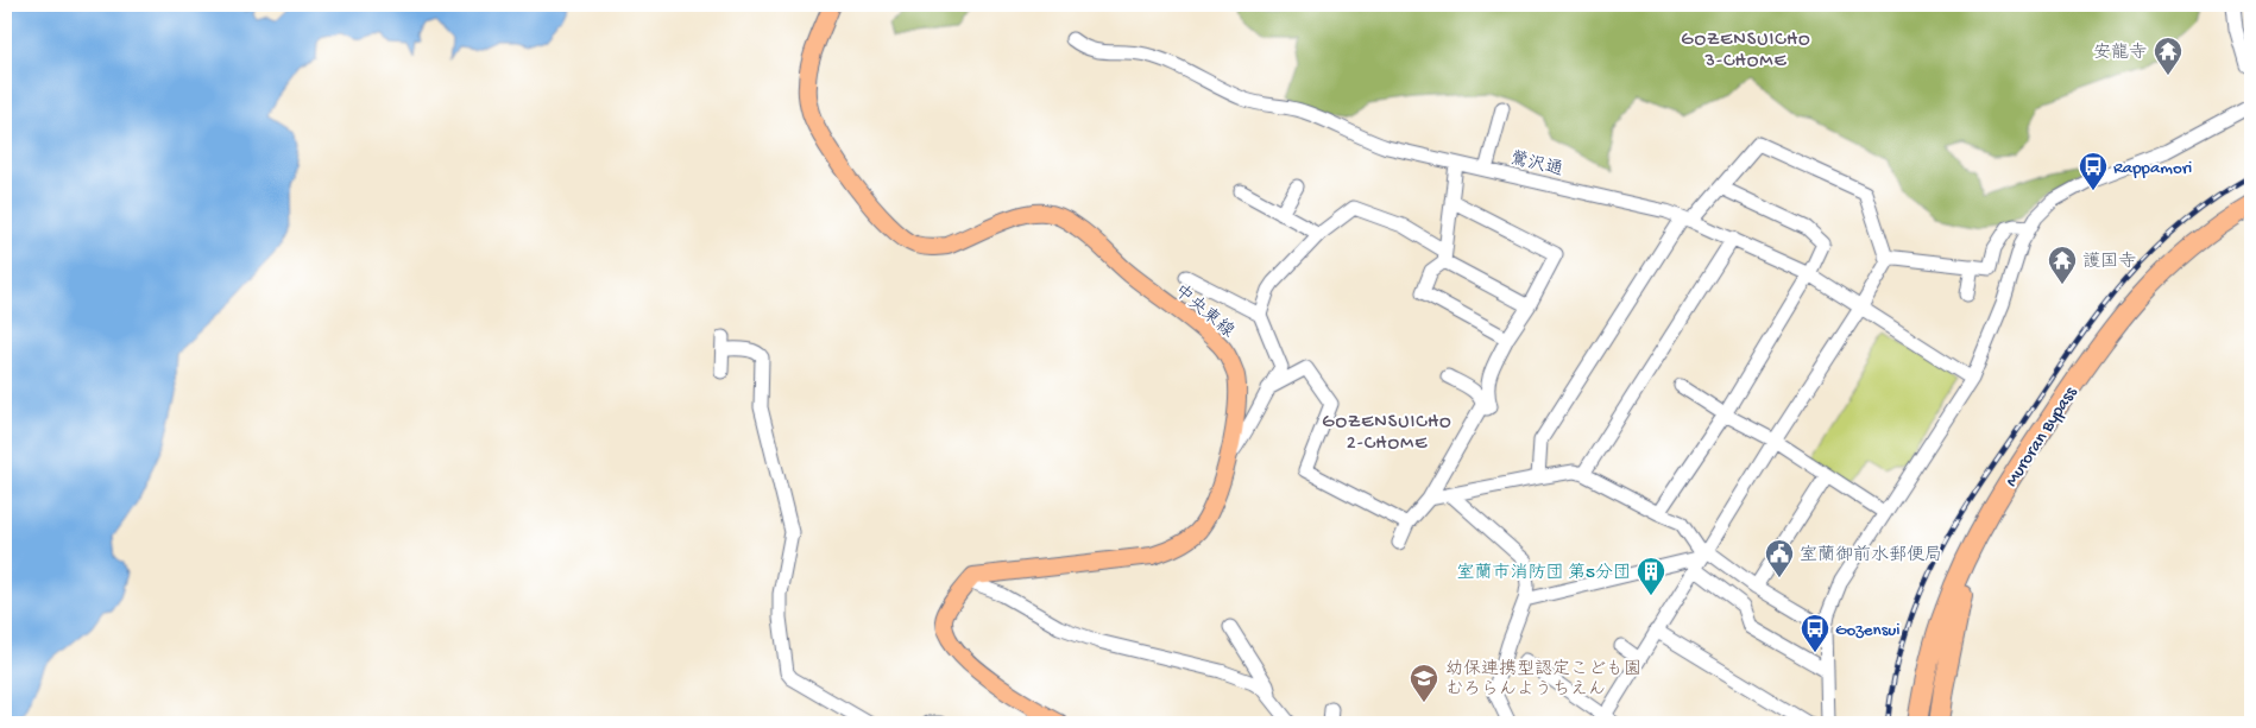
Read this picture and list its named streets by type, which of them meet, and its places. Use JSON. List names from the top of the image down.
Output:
{
  "streets": {
    "highway": ["Muroran Bypass"],
    "main road": ["中央東線"],
    "street": ["鶯沢通"]
  },
  "districts": ["GOZENSUICHO 3-CHOME", "GOZENSUICHO 2-CHOME"],
  "places": {
    "temple": ["安龍寺", "護国寺"],
    "bus stop": ["Rappamori", "Gozensui"],
    "public building": ["室蘭御前水郵便局"],
    "building": ["室蘭市消防団 第5分団"],
    "school or university": ["幼保連携型認定こども園 むろらんようちえん"]
  }
}
